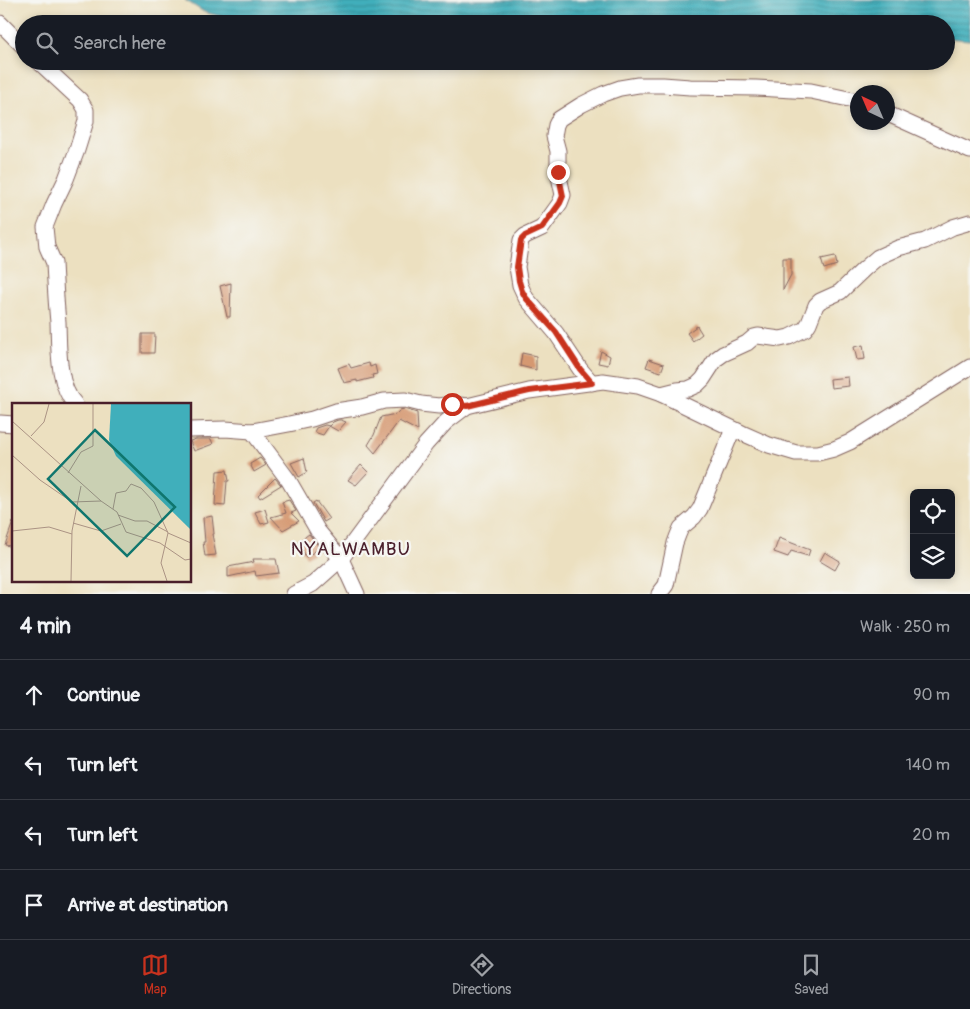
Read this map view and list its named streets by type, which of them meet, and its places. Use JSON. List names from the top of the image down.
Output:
{
  "districts": ["NYALWAMBU"],
  "north": "top left",
  "page": {
    "search": "Search here",
    "heading": ["4 min", "Walk · 250 m"],
    "list": [
      ["Continue", "90 m"],
      ["Turn left", "140 m"],
      ["Turn left", "20 m"],
      "Arrive at destination"
    ],
    "nav": ["Map", "Directions", "Saved"]
  }
}
